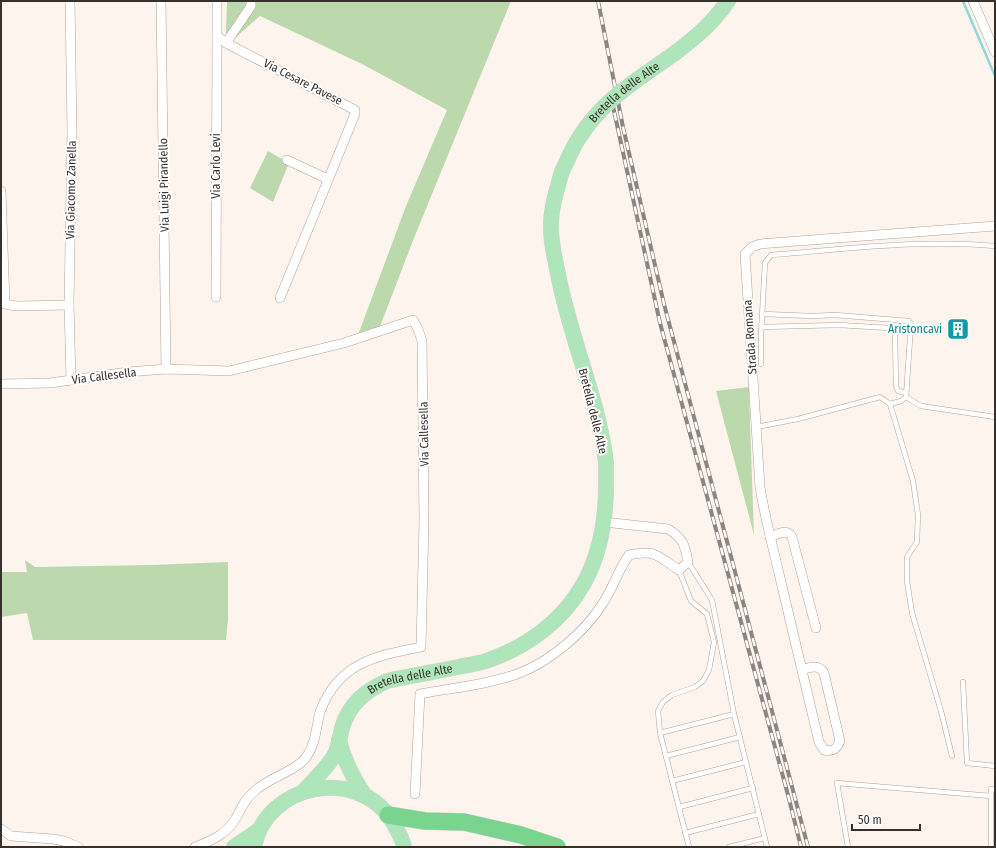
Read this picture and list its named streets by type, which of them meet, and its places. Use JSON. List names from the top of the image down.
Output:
{
  "streets": {
    "main road": ["Bretella delle Alte"],
    "street": [
      "Via Cesare Pavese",
      "Via Carlo Levi",
      "Via Luigi Pirandello",
      "Via Giacomo Zanella",
      "Strada Romana",
      "Via Callesella"
    ]
  },
  "crossings": [
    ["Via Luigi Pirandello", "Via Callesella"],
    ["Via Giacomo Zanella", "Via Callesella"]
  ],
  "places": {
    "building": ["Aristoncavi"]
  },
  "scale_bar": "50 m"
}
